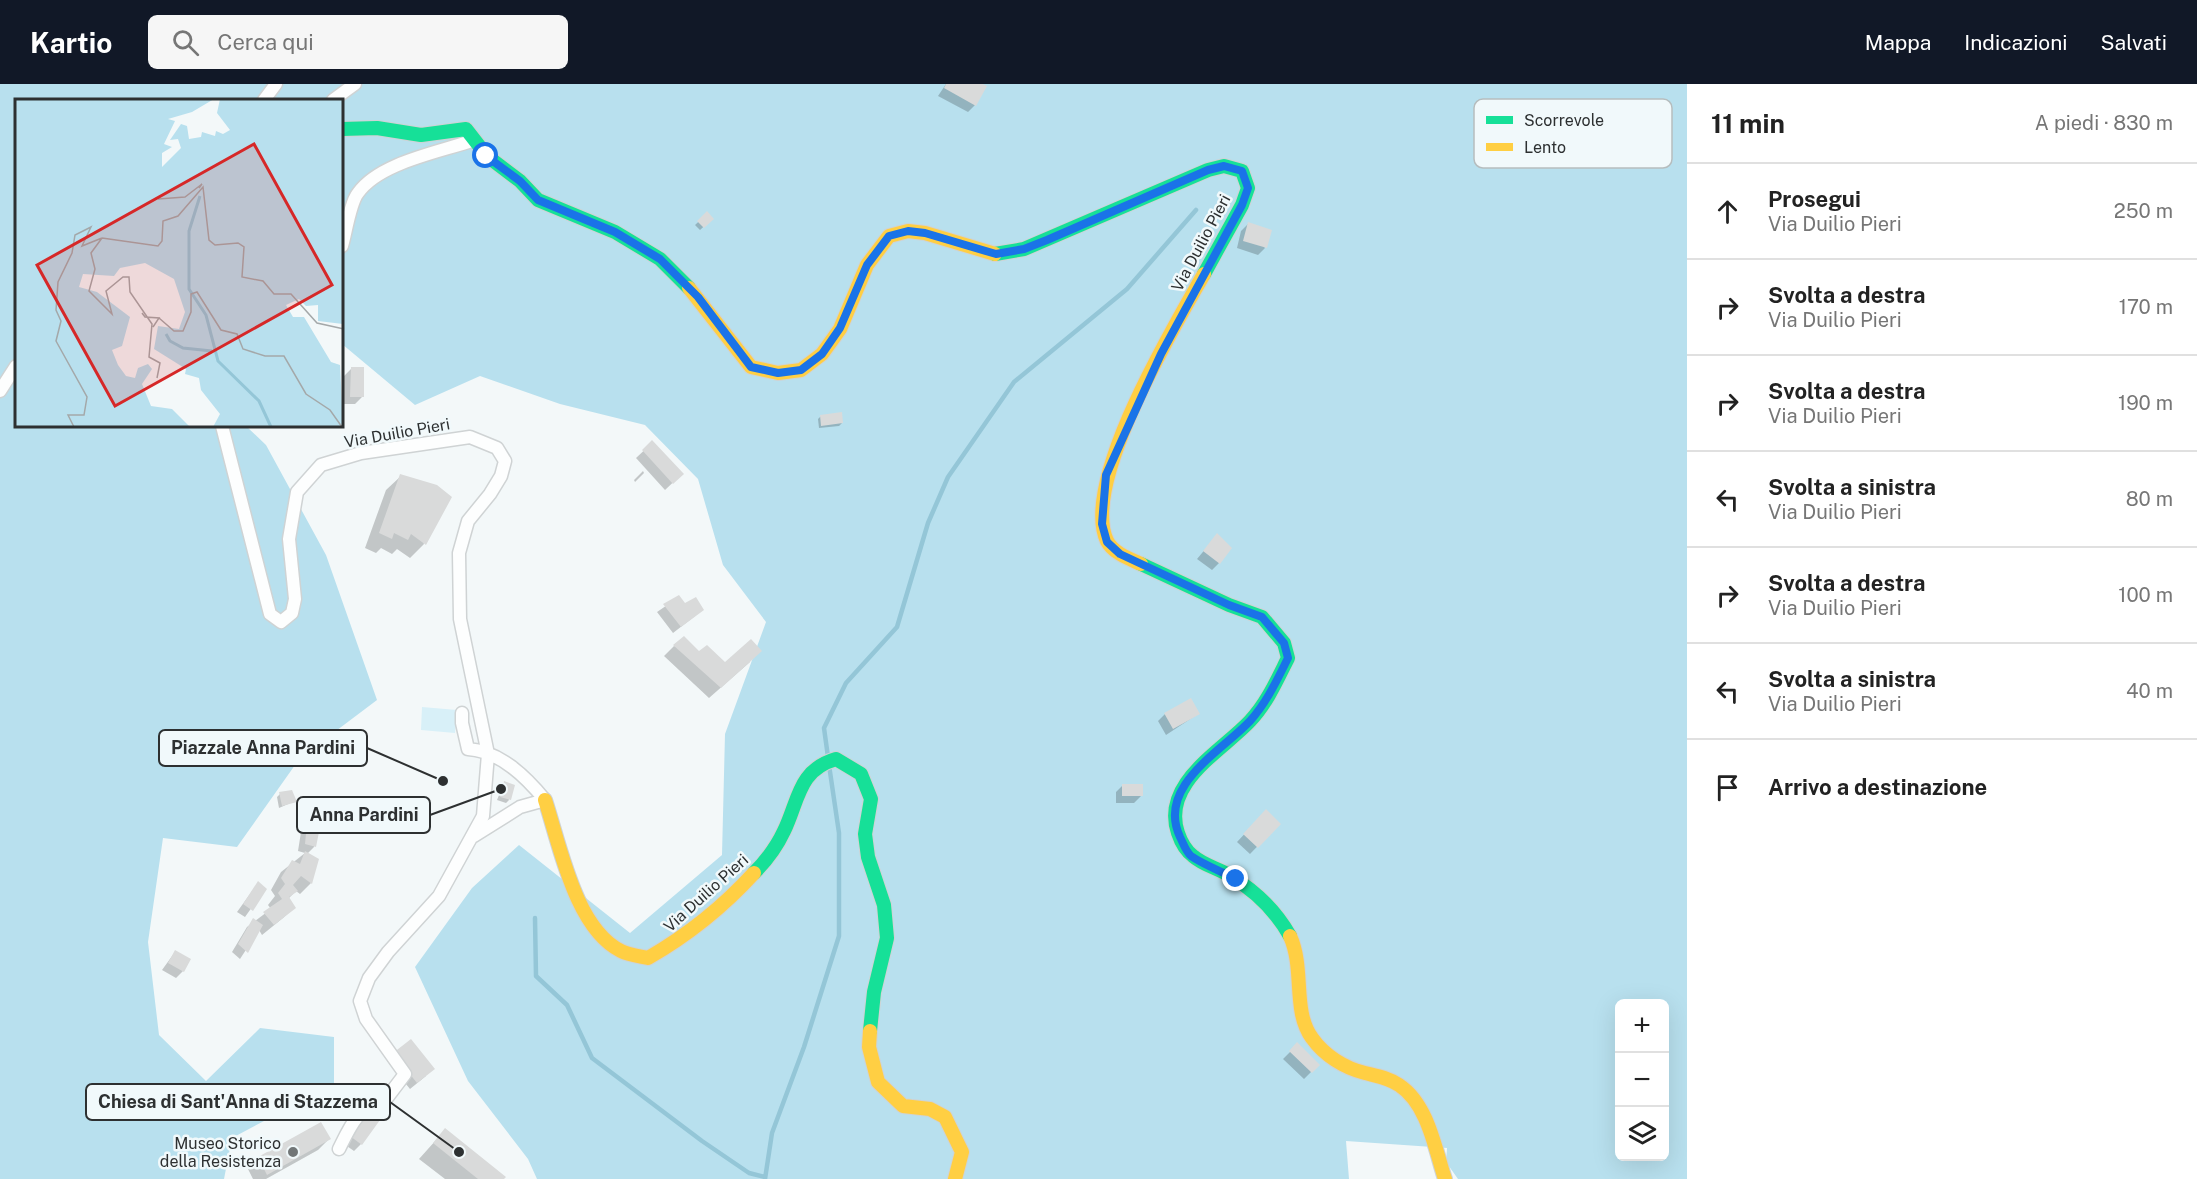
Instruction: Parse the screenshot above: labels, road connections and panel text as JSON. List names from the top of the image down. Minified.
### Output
{"streets":{"street":["Via Duilio Pieri"]},"places":["Piazzale Anna Pardini","Anna Pardini","Museo Storico della Resistenza","Chiesa di Sant'Anna di Stazzema"],"legend":["Scorrevole","Lento"],"page":{"header":"Kartio","search":"Cerca qui","nav":["Mappa","Indicazioni","Salvati"],"heading":["11 min","A piedi · 830 m"],"list":[["Prosegui","Via Duilio Pieri","250 m"],["Svolta a destra","Via Duilio Pieri","170 m"],["Svolta a destra","Via Duilio Pieri","190 m"],["Svolta a sinistra","Via Duilio Pieri","80 m"],["Svolta a destra","Via Duilio Pieri","100 m"],["Svolta a sinistra","Via Duilio Pieri","40 m"],"Arrivo a destinazione"],"map_buttons":["+","−"]}}
